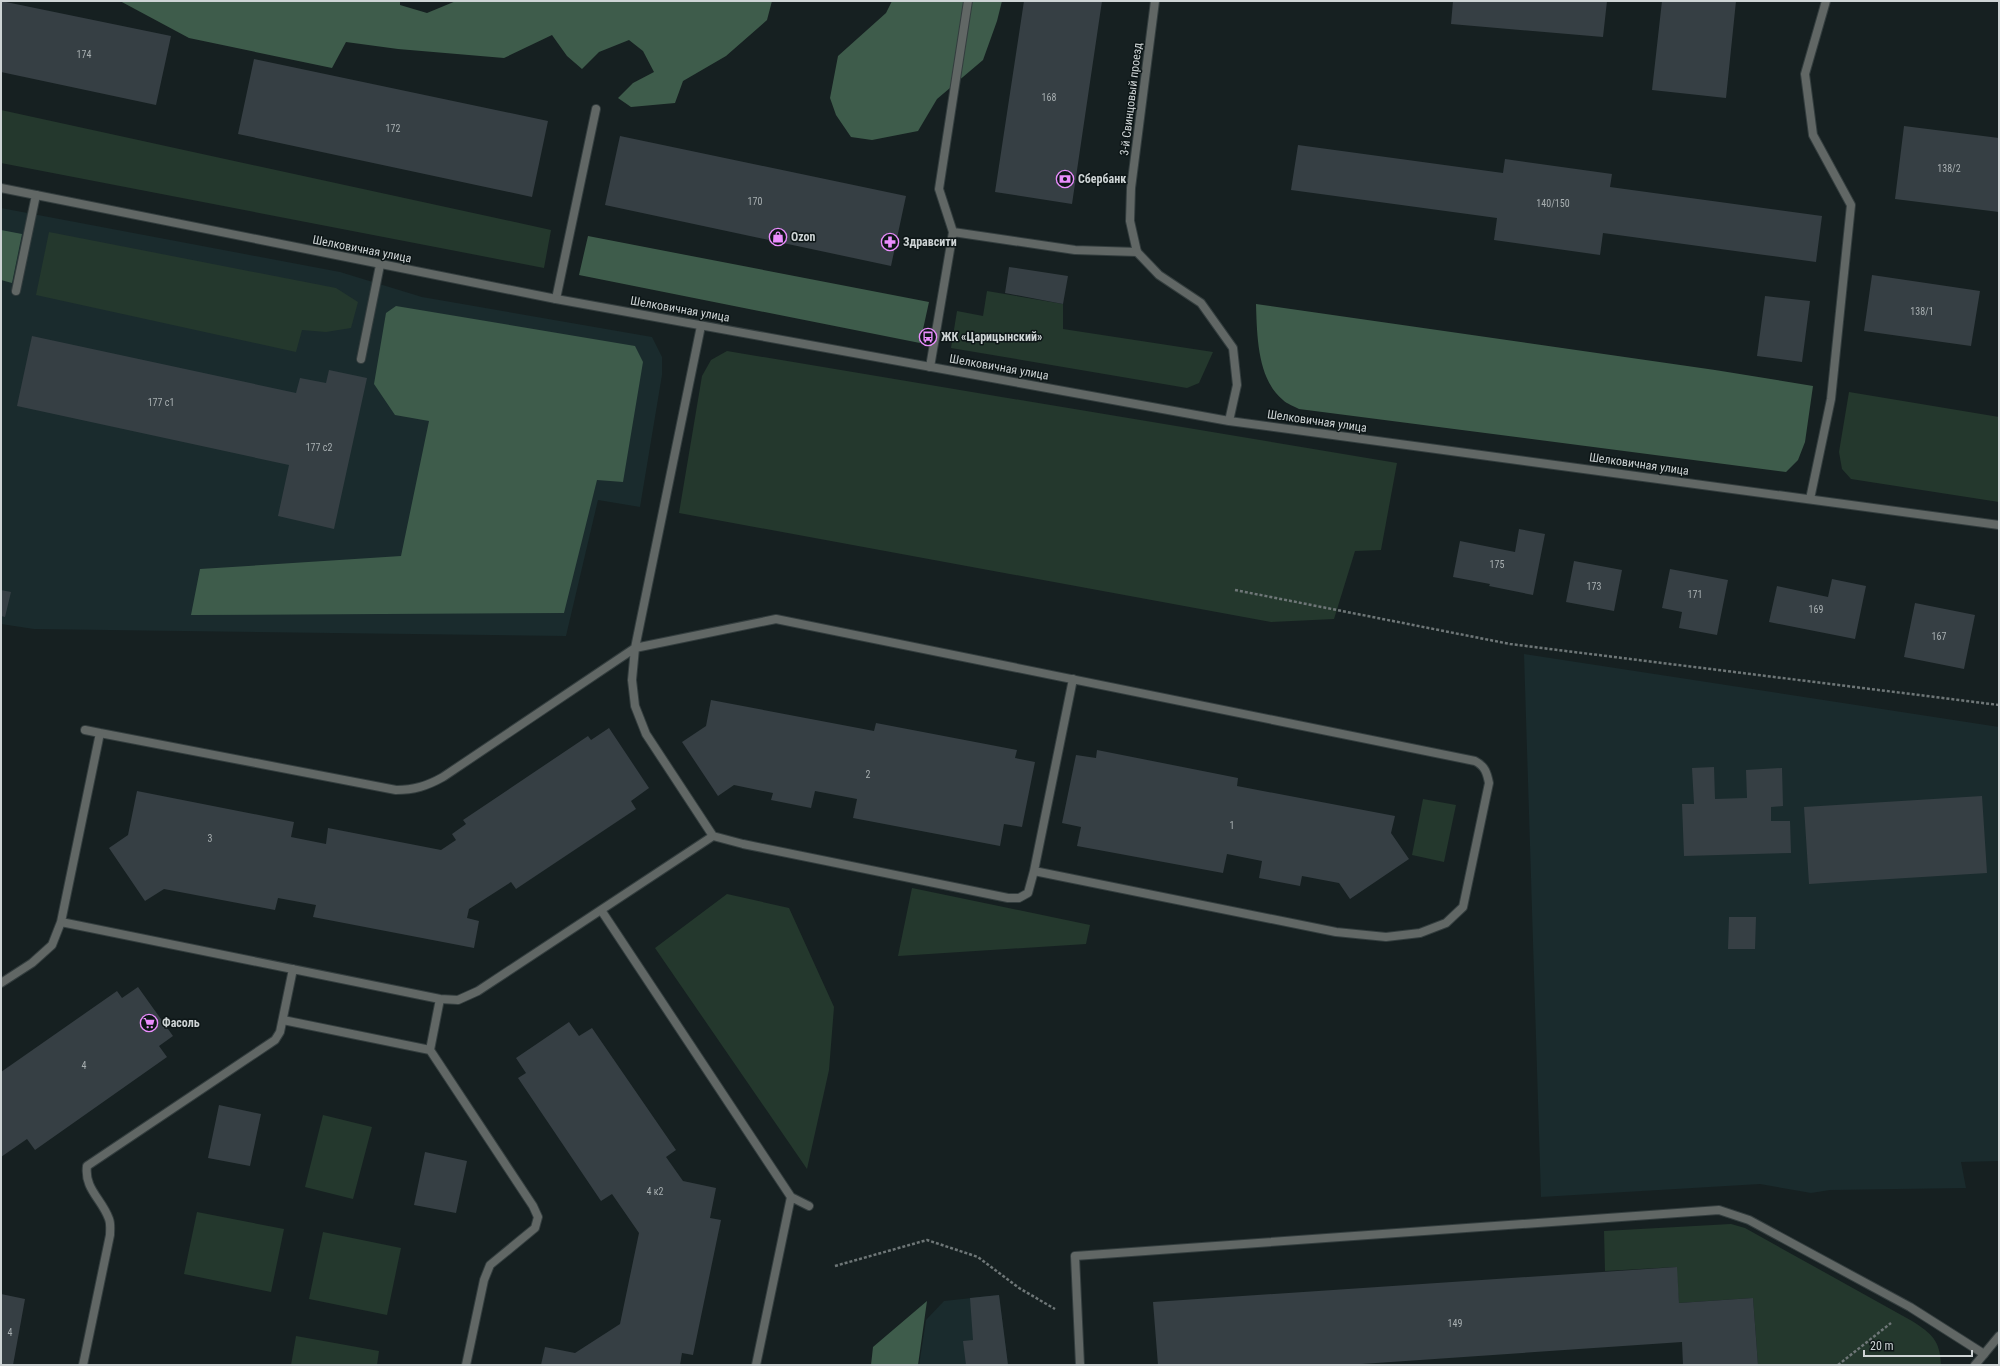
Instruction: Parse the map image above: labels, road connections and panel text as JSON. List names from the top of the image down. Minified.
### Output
{"streets":{"street":["3-й Свинцовый проезд","Шелковичная улица"]},"places":{"bank":["Сбербанк"],"shop":["Ozon"],"pharmacy":["Здравсити"],"bus stop":["ЖК «Царицынский»"],"supermarket":["Фасоль"]},"house_numbers":["174","168","172","138/2","170","140/150","138/1","177 с1","177 с2","175","173","171","169","167","2","1","3","4","4 к2","149","4"],"scale_bar":"20 m"}
